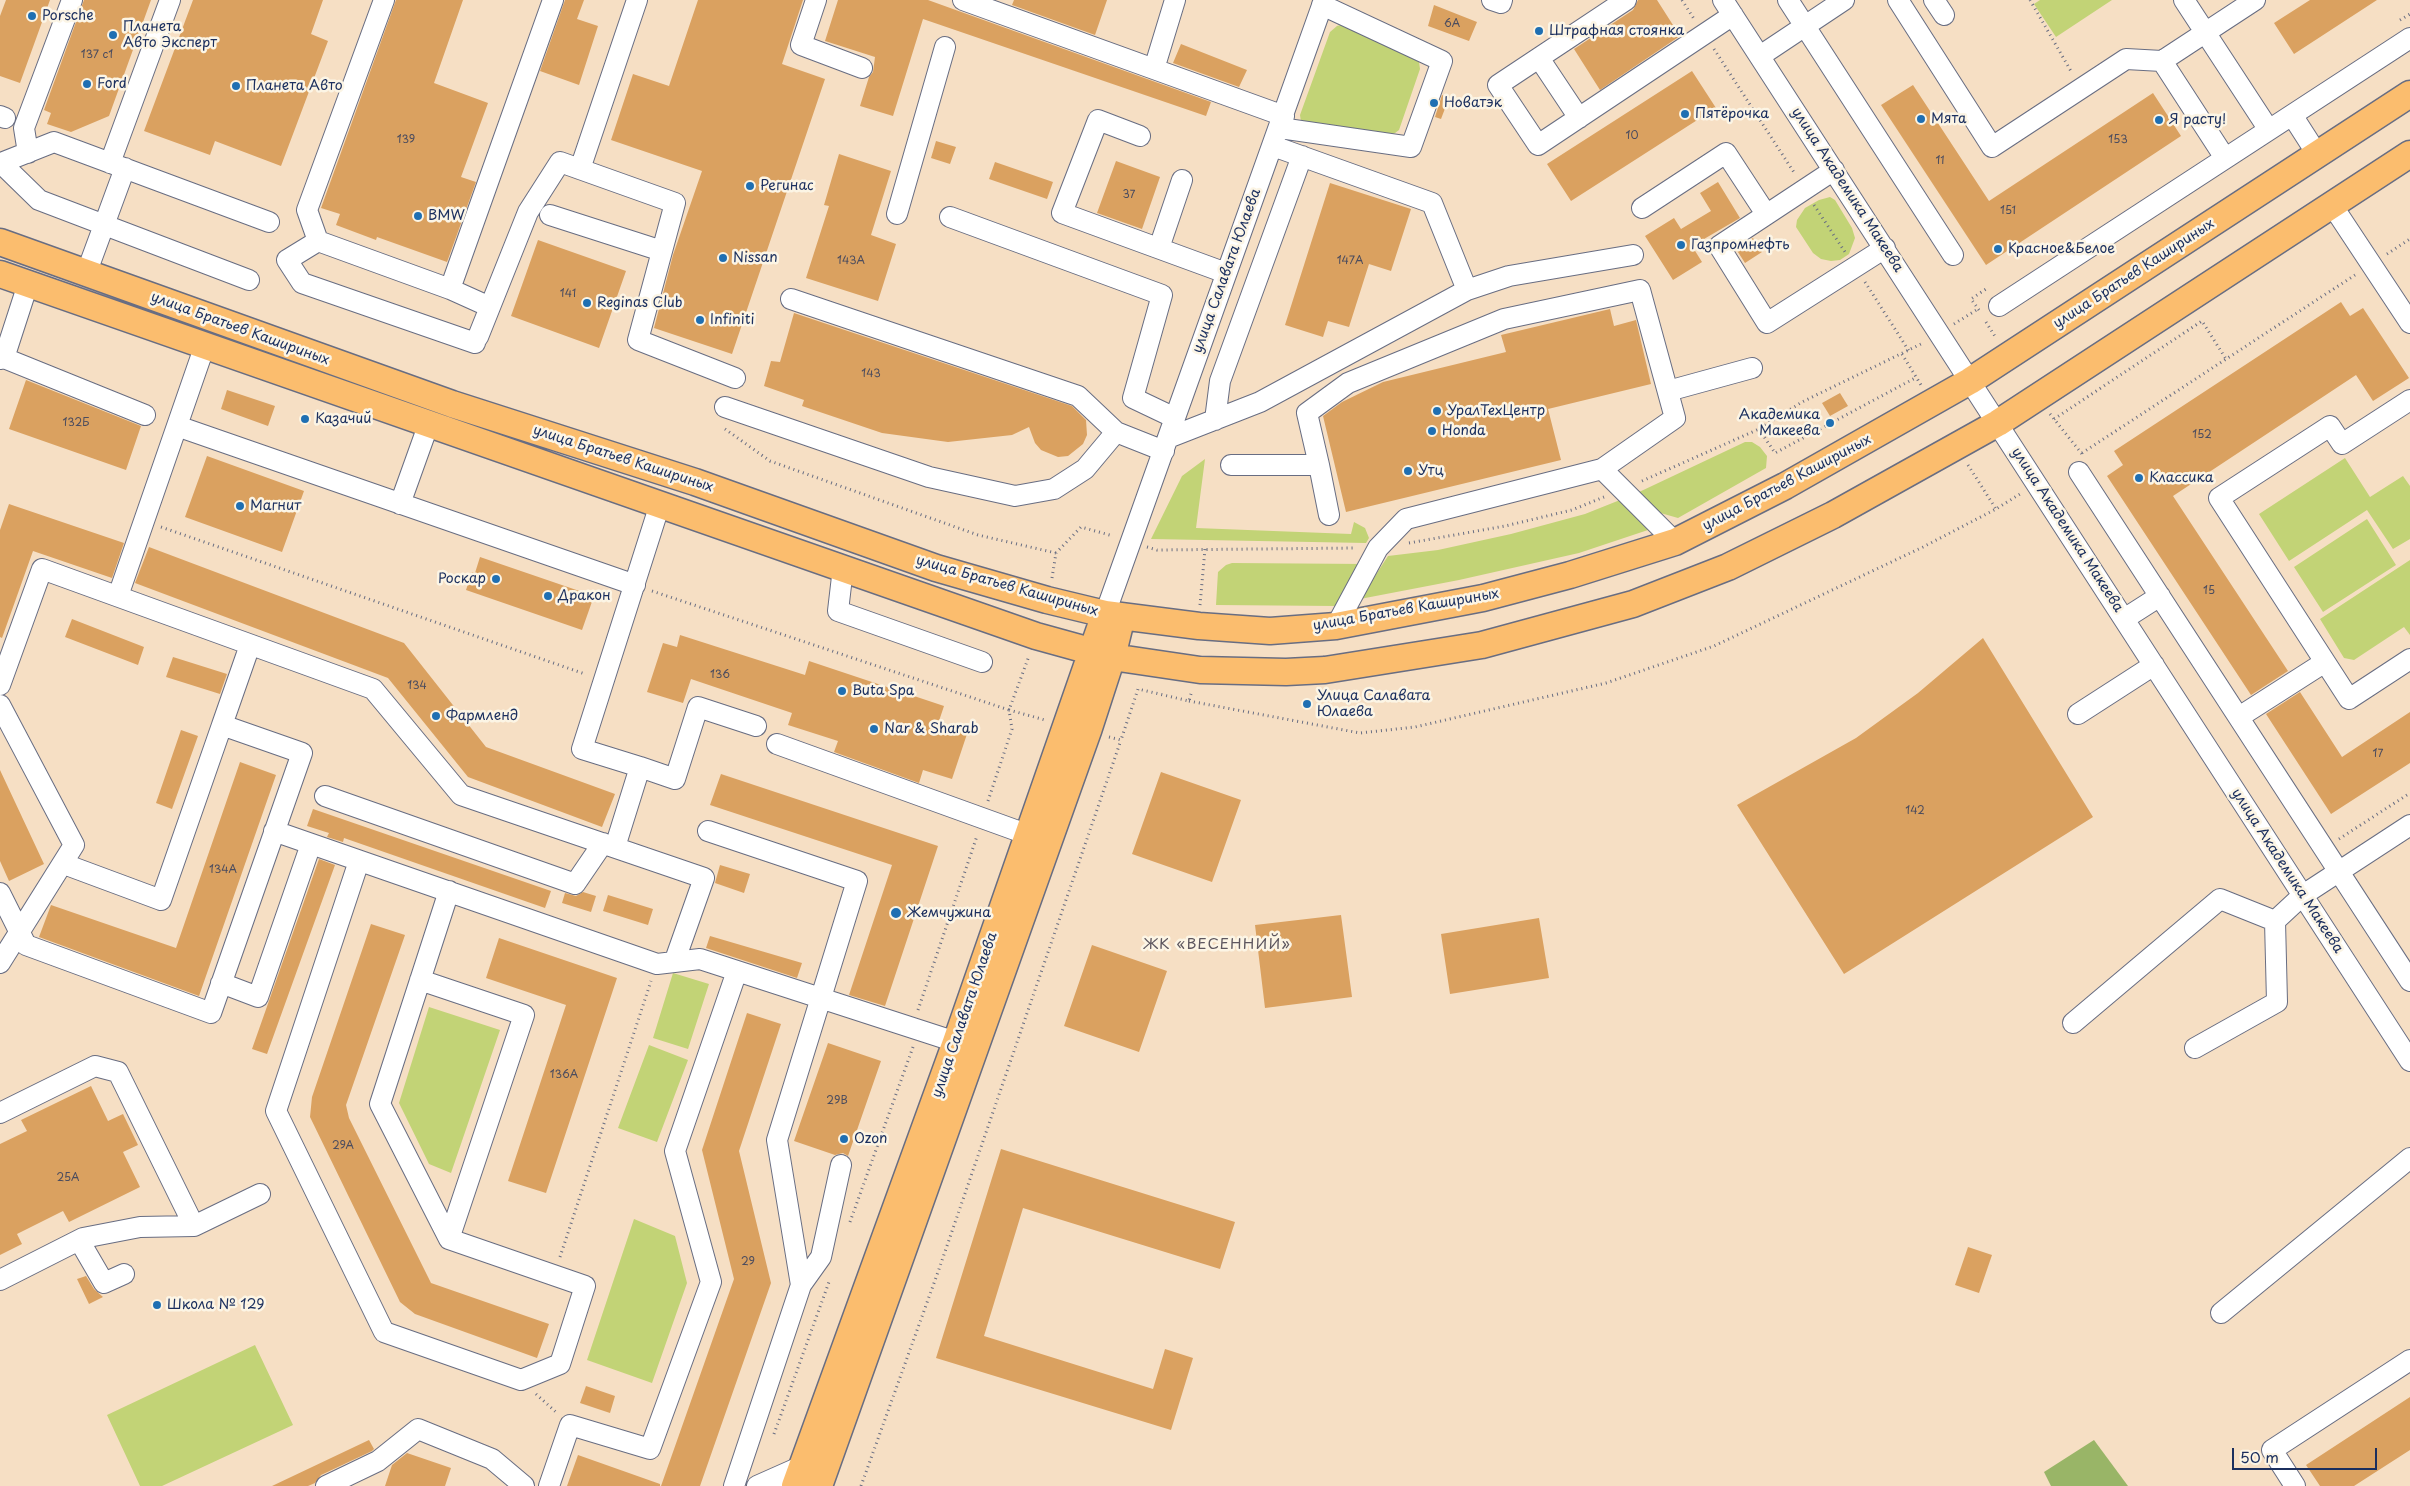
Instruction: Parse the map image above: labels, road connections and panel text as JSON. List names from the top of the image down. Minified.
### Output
{"streets":{"main road":["улица Салавата Юлаева","улица Братьев Кашириных"],"street":["улица Академика Макеева"]},"crossings":[["улица Академика Макеева","улица Братьев Кашириных"],["улица Салавата Юлаева","улица Братьев Кашириных"]],"districts":["ЖК «ВЕСЕННИЙ»"],"places":["Porsche","Штрафная стоянка","Планета Авто Эксперт","Ford","Планета Авто","Новатэк","Пятёрочка","Мята","Я расту!","Регинас","BMW","Газпромнефть","Красное&Белое","Nissan","Reginas Club","Infiniti","УралТехЦентр","Казачий","Академика Макеева","Honda","Утц","Классика","Магнит","Роскар","Дракон","Buta Spa","Улица Салавата Юлаева","Фармленд","Nar & Sharab","Жемчужина","Ozon","Школа № 129"],"house_numbers":["6А","137 с1","10","139","153","11","37","151","143А","147А","141","143","132Б","152","15","136","134","17","142","134А","136А","29В","29А","25А","29"],"scale_bar":"50 m"}
